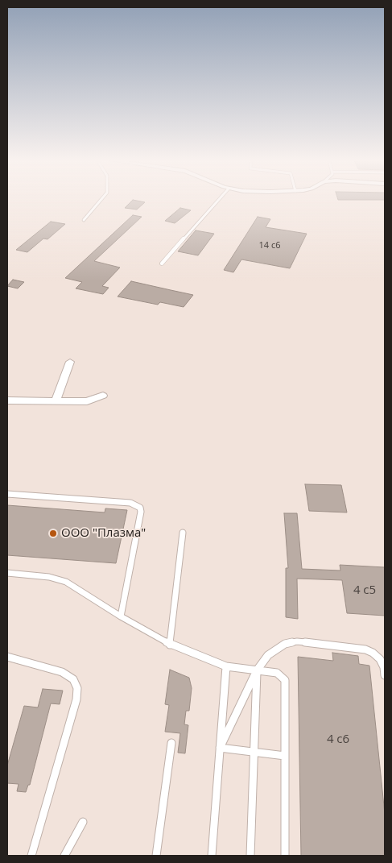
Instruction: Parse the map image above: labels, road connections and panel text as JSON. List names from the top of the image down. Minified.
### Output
{"places":["ООО \"Плазма\""],"house_numbers":["14 с6","4 с5","4 с6"]}
